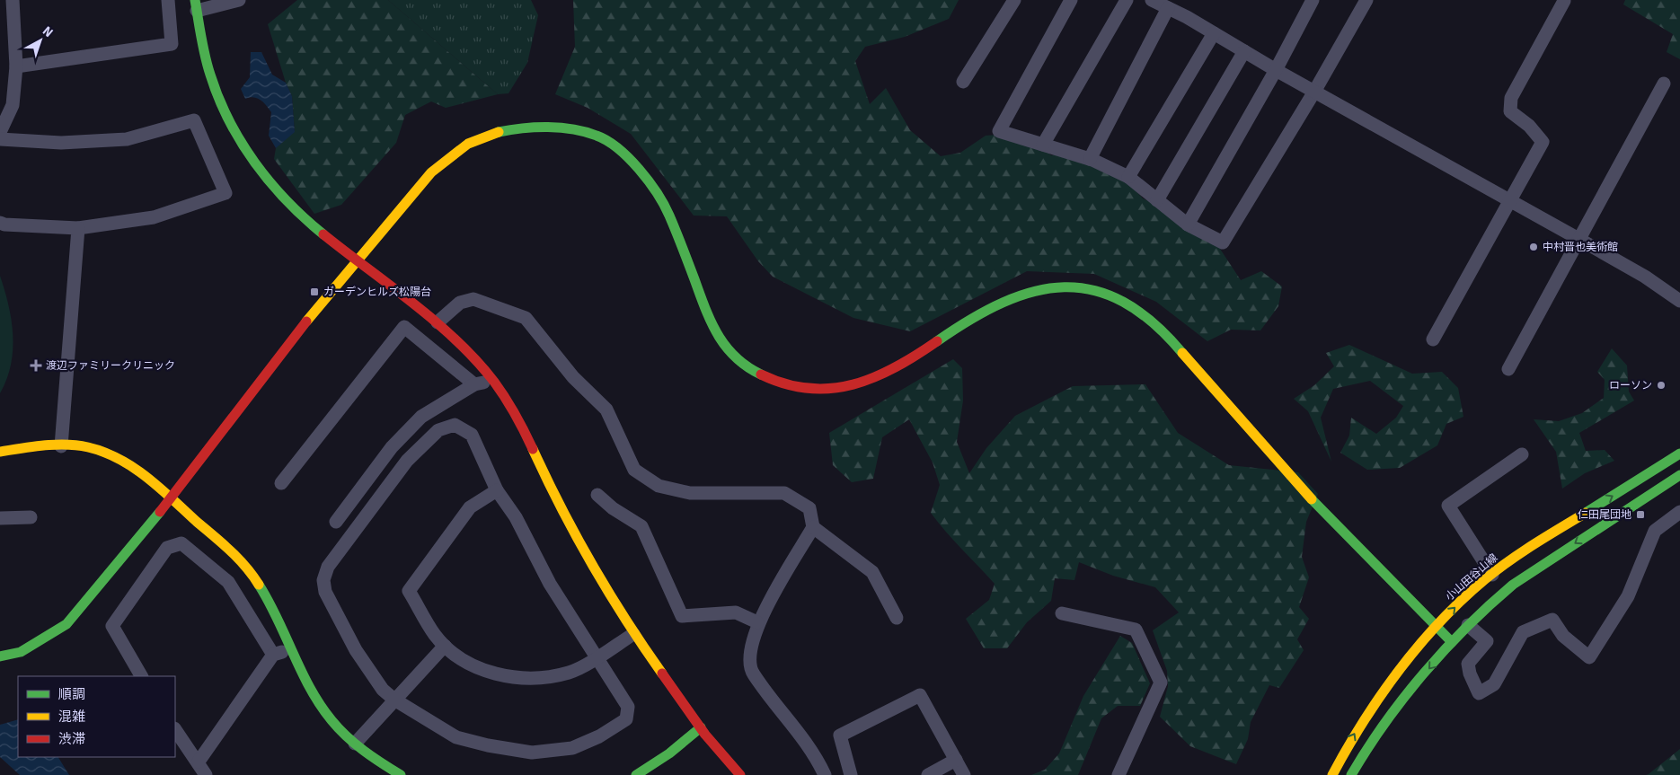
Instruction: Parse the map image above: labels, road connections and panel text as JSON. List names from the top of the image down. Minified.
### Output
{"streets":{"street":["小山田谷山線"]},"places":{"other":["中村晋也美術館","ローソン"],"transit":["ガーデンヒルズ松陽台","仁田尾団地"],"health":["渡辺ファミリークリニック"]},"legend":["順調","混雑","渋滞"],"north":"top right"}
